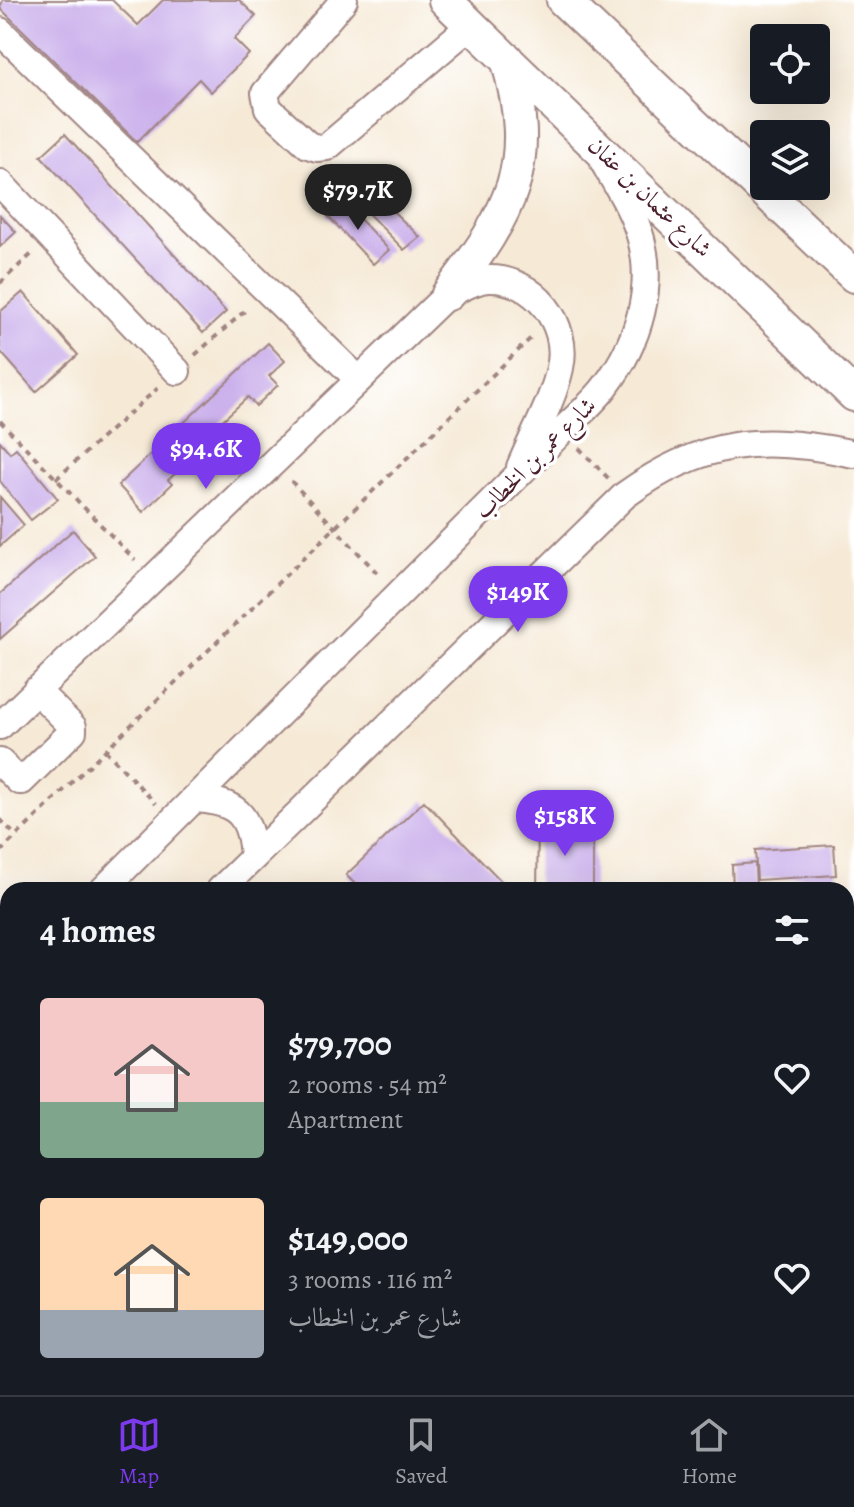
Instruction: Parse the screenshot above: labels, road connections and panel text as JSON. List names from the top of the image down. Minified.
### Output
{"streets":{"main road":["شارع عثمان بن عفان"],"street":["شارع عمر بن الخطاب"]},"crossings":[["شارع عثمان بن عفان","شارع عمر بن الخطاب"]],"page":{"price":["$79.7K","$94.6K","$149K","$158K"],"heading":"4 homes","list":[{"name":"$79,700","note":"2 rooms · 54 m² · Apartment"},{"name":"$149,000","note":"3 rooms · 116 m² · شارع عمر بن الخطاب"}],"tabs":["Map","Saved","Home"]}}
